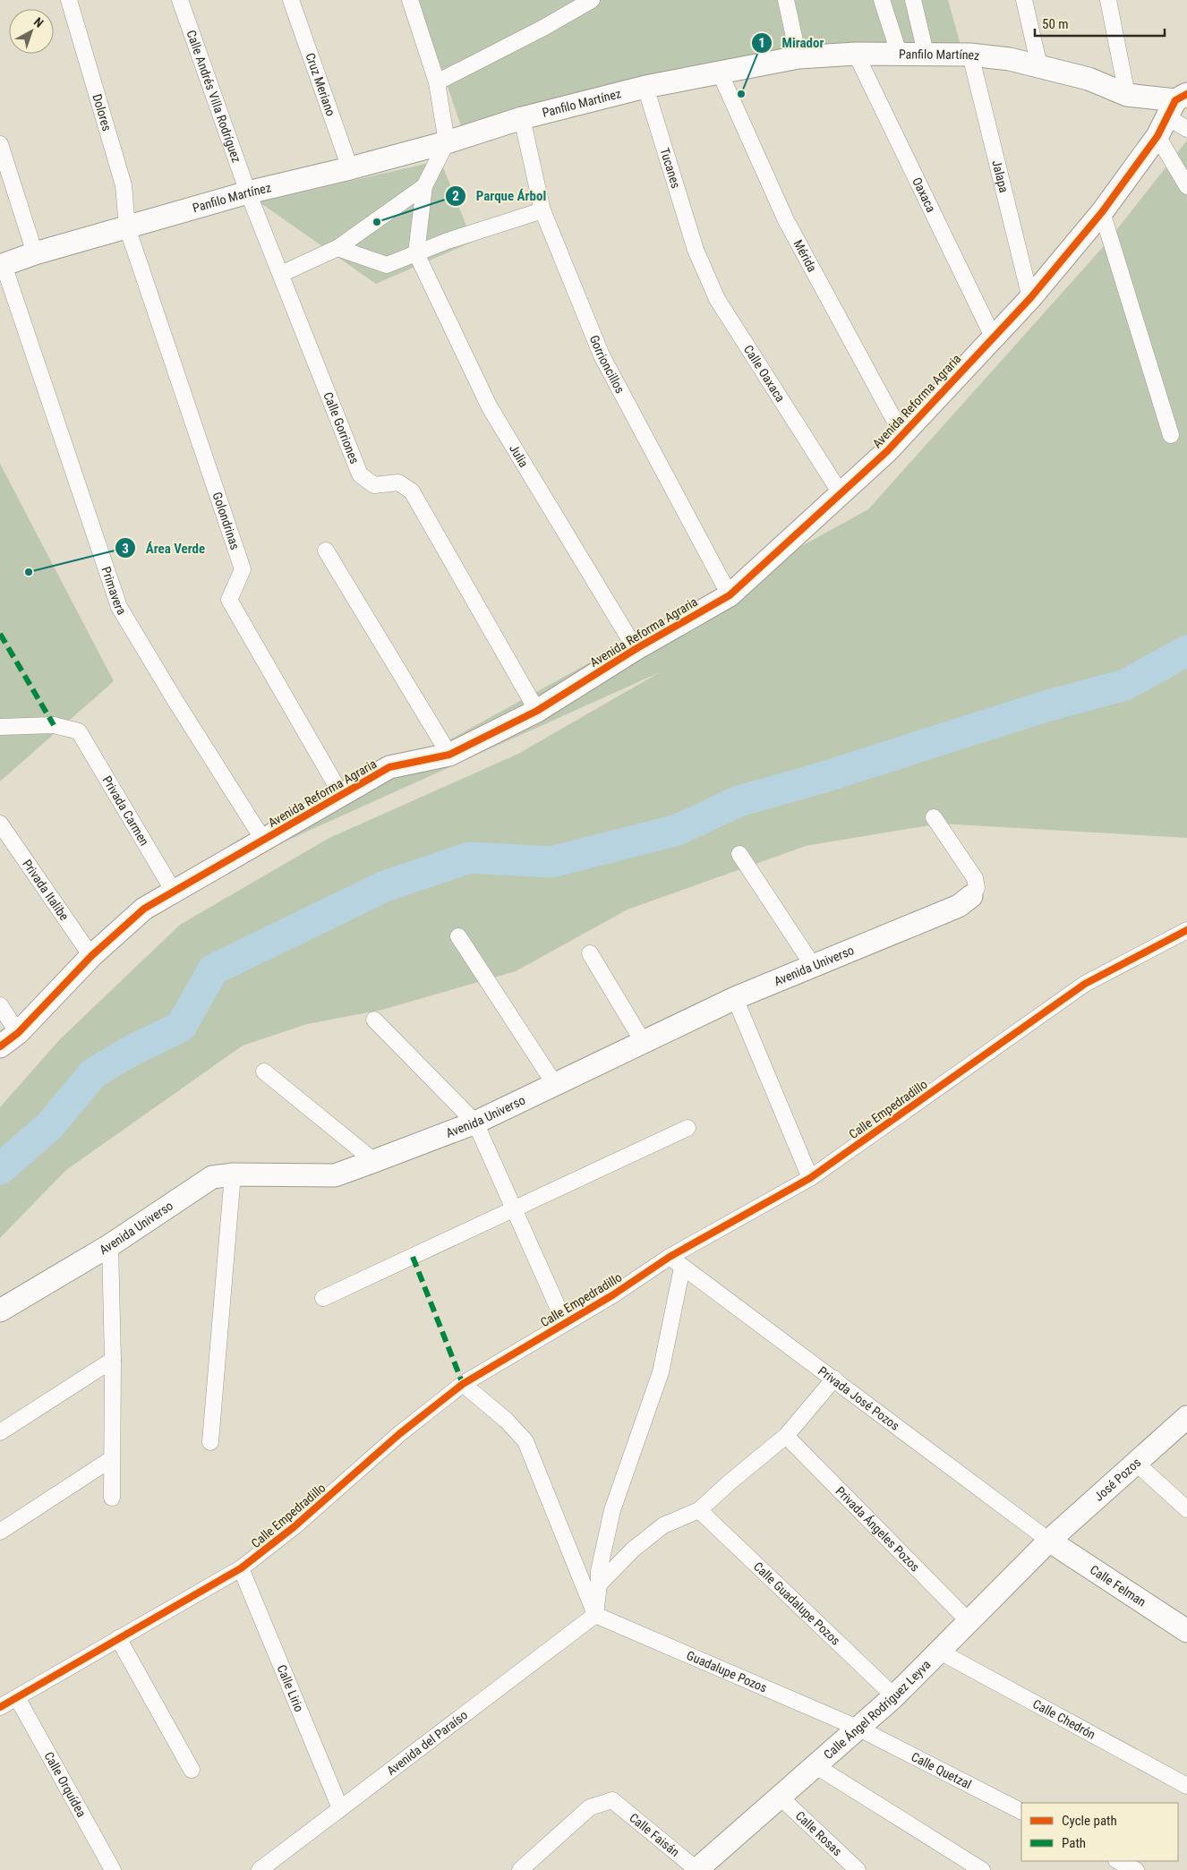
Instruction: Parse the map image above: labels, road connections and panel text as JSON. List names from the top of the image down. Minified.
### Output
{"streets":{"street":["Panfilo Martínez","Cruz Meriano","Calle Andrés Villa Rodríguez","Dolores","Tucanes","Jalapa","Oaxaca","Mérida","Gorrioncillos","Calle Oaxaca","Avenida Reforma Agraria","Calle Gorriones","Julia","Golondrinas","Primavera","Privada Carmen","Privada Italibe","Avenida Universo","Calle Empedradillo","Privada José Pozos","José Pozos","Privada Ángeles Pozos","Calle Felman","Calle Guadalupe Pozos","Guadalupe Pozos","Calle Lirio","Calle Ángel Rodríguez Leyva","Calle Chedrón","Avenida del Paraíso","Calle Quetzal","Calle Orquídea","Calle Rosas","Calle Faisán"]},"crossings":[["Panfilo Martínez","Cruz Meriano"],["Panfilo Martínez","Calle Andrés Villa Rodríguez"],["Panfilo Martínez","Dolores"],["Panfilo Martínez","Tucanes"],["Panfilo Martínez","Jalapa"],["Panfilo Martínez","Oaxaca"],["Panfilo Martínez","Mérida"],["Panfilo Martínez","Gorrioncillos"],["Panfilo Martínez","Avenida Reforma Agraria"],["Panfilo Martínez","Calle Gorriones"],["Panfilo Martínez","Golondrinas"],["Panfilo Martínez","Primavera"],["Calle Andrés Villa Rodríguez","Calle Gorriones"],["Dolores","Golondrinas"],["Tucanes","Calle Oaxaca"],["Jalapa","Avenida Reforma Agraria"],["Oaxaca","Avenida Reforma Agraria"],["Mérida","Avenida Reforma Agraria"],["Gorrioncillos","Avenida Reforma Agraria"],["Calle Oaxaca","Avenida Reforma Agraria"],["Avenida Reforma Agraria","Calle Gorriones"],["Avenida Reforma Agraria","Julia"],["Avenida Reforma Agraria","Golondrinas"],["Avenida Reforma Agraria","Primavera"],["Avenida Reforma Agraria","Privada Carmen"],["Avenida Reforma Agraria","Privada Italibe"],["Calle Empedradillo","Privada José Pozos"],["Calle Empedradillo","Calle Lirio"],["Calle Empedradillo","Calle Orquídea"],["Privada José Pozos","José Pozos"],["Privada José Pozos","Calle Felman"],["Privada José Pozos","Calle Ángel Rodríguez Leyva"],["José Pozos","Calle Felman"],["José Pozos","Calle Ángel Rodríguez Leyva"],["Privada Ángeles Pozos","Calle Ángel Rodríguez Leyva"],["Calle Felman","Calle Ángel Rodríguez Leyva"],["Calle Guadalupe Pozos","Calle Ángel Rodríguez Leyva"],["Guadalupe Pozos","Calle Ángel Rodríguez Leyva"],["Guadalupe Pozos","Avenida del Paraíso"],["Guadalupe Pozos","Calle Quetzal"],["Calle Lirio","Avenida del Paraíso"],["Calle Ángel Rodríguez Leyva","Calle Chedrón"],["Calle Ángel Rodríguez Leyva","Calle Quetzal"],["Calle Ángel Rodríguez Leyva","Calle Rosas"],["Calle Ángel Rodríguez Leyva","Calle Faisán"]],"places":["Mirador","Parque Árbol","Área Verde"],"legend":["Cycle path","Path"],"scale_bar":"50 m","north":"top right"}
